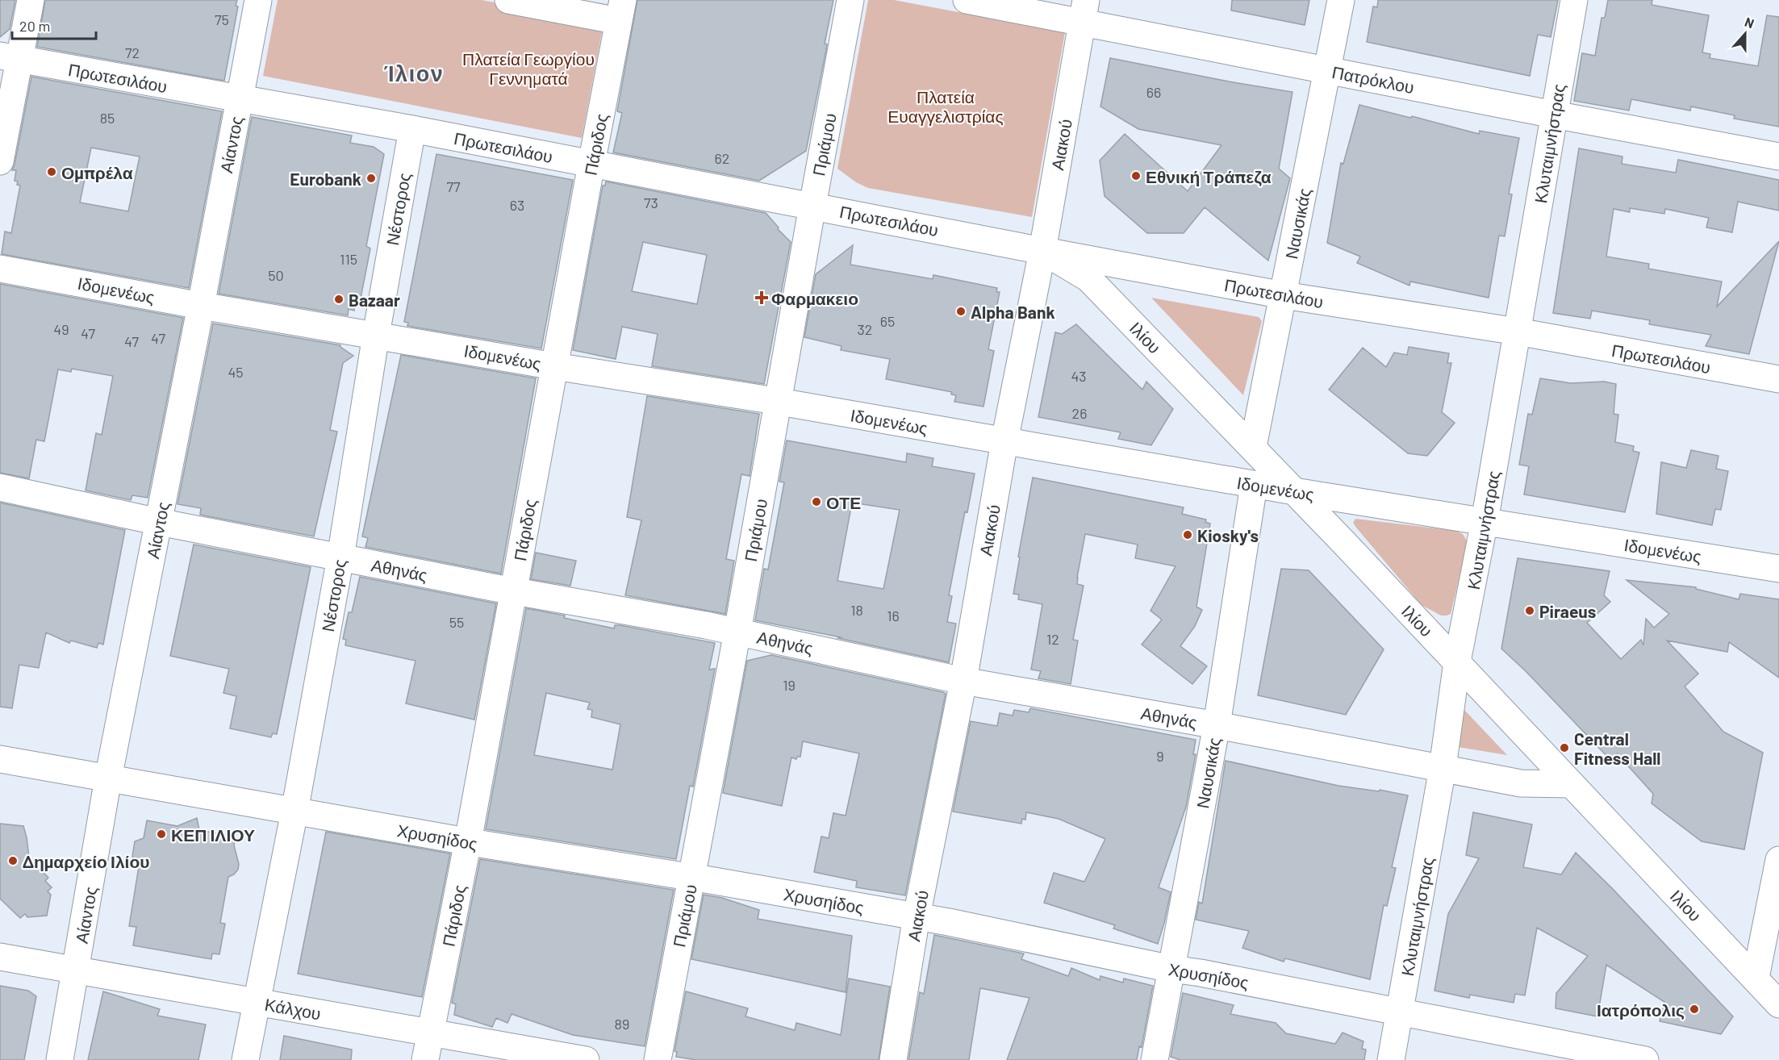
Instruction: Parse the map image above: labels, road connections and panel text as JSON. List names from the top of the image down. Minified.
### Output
{"streets":{"street":["Πρωτεσιλάου","Πατρόκλου","Κλυταιμνήστρας","Αίαντος","Πάριδος","Πριάμου","Αιακού","Νέστορος","Ναυσικάς","Ιδομενέως","Ιλίου","Αθηνάς","Χρυσηίδος","Κάλχου"]},"crossings":[["Πρωτεσιλάου","Κλυταιμνήστρας"],["Πρωτεσιλάου","Αίαντος"],["Πρωτεσιλάου","Πάριδος"],["Πρωτεσιλάου","Πριάμου"],["Πρωτεσιλάου","Αιακού"],["Πρωτεσιλάου","Νέστορος"],["Πρωτεσιλάου","Ναυσικάς"],["Πρωτεσιλάου","Ιλίου"],["Πατρόκλου","Κλυταιμνήστρας"],["Πατρόκλου","Αιακού"],["Πατρόκλου","Ναυσικάς"],["Κλυταιμνήστρας","Ιδομενέως"],["Κλυταιμνήστρας","Ιλίου"],["Κλυταιμνήστρας","Αθηνάς"],["Κλυταιμνήστρας","Χρυσηίδος"],["Αίαντος","Ιδομενέως"],["Αίαντος","Αθηνάς"],["Αίαντος","Χρυσηίδος"],["Αίαντος","Κάλχου"],["Πάριδος","Ιδομενέως"],["Πάριδος","Αθηνάς"],["Πάριδος","Χρυσηίδος"],["Πάριδος","Κάλχου"],["Πριάμου","Ιδομενέως"],["Πριάμου","Αθηνάς"],["Πριάμου","Χρυσηίδος"],["Αιακού","Ιδομενέως"],["Αιακού","Ιλίου"],["Αιακού","Αθηνάς"],["Αιακού","Χρυσηίδος"],["Νέστορος","Ιδομενέως"],["Νέστορος","Αθηνάς"],["Νέστορος","Χρυσηίδος"],["Νέστορος","Κάλχου"],["Ναυσικάς","Ιδομενέως"],["Ναυσικάς","Ιλίου"],["Ναυσικάς","Αθηνάς"],["Ναυσικάς","Χρυσηίδος"],["Ιδομενέως","Ιλίου"],["Ιλίου","Αθηνάς"]],"districts":["Ίλιον"],"parks":["Πλατεία Γεωργίου Γεννηματά","Πλατεία Ευαγγελιστρίας"],"places":{"other":["Ομπρέλα","Εθνική Τράπεζα","Eurobank","Bazaar","Alpha Bank","ΟΤΕ","Kiosky's","Piraeus","Central Fitness Hall","ΚΕΠ ΙΛΙΟΥ","Δημαρχείο Ιλίου","Ιατρόπολις"],"health":["Φαρμακειο"]},"house_numbers":["75","72","66","85","62","77","73","63","115","50","65","49","32","47","47","47","45","43","26","18","16","55","12","19","9","89"],"scale_bar":"20 m","north":"top"}
